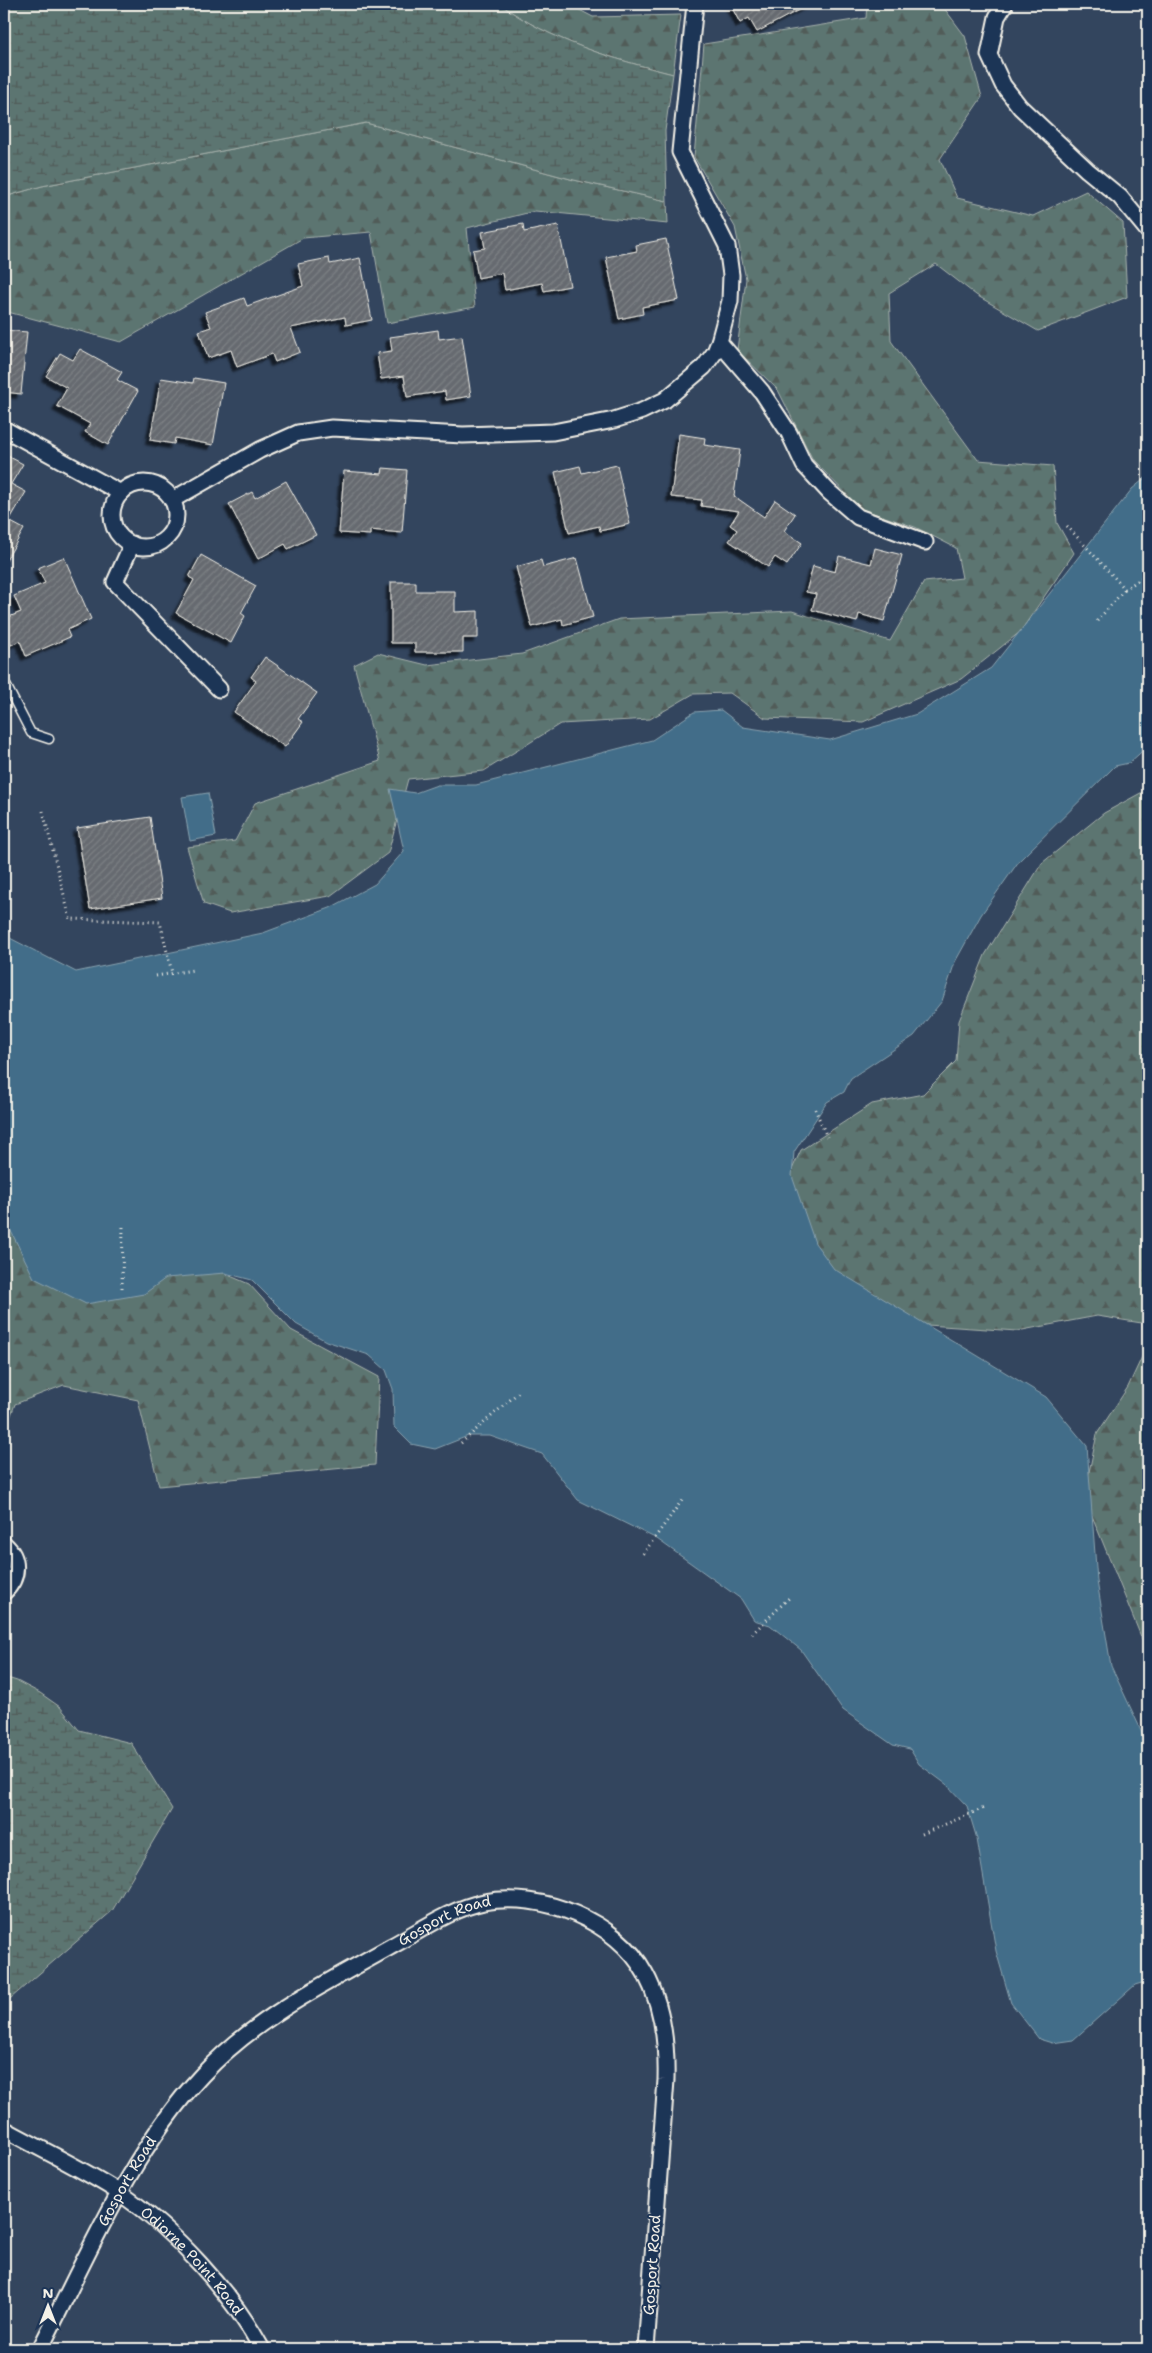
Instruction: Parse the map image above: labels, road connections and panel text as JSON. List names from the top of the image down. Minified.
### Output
{"streets":{"street":["Gosport Road","Odiorne Point Road"]},"crossings":[["Gosport Road","Odiorne Point Road"]],"north":"top"}
